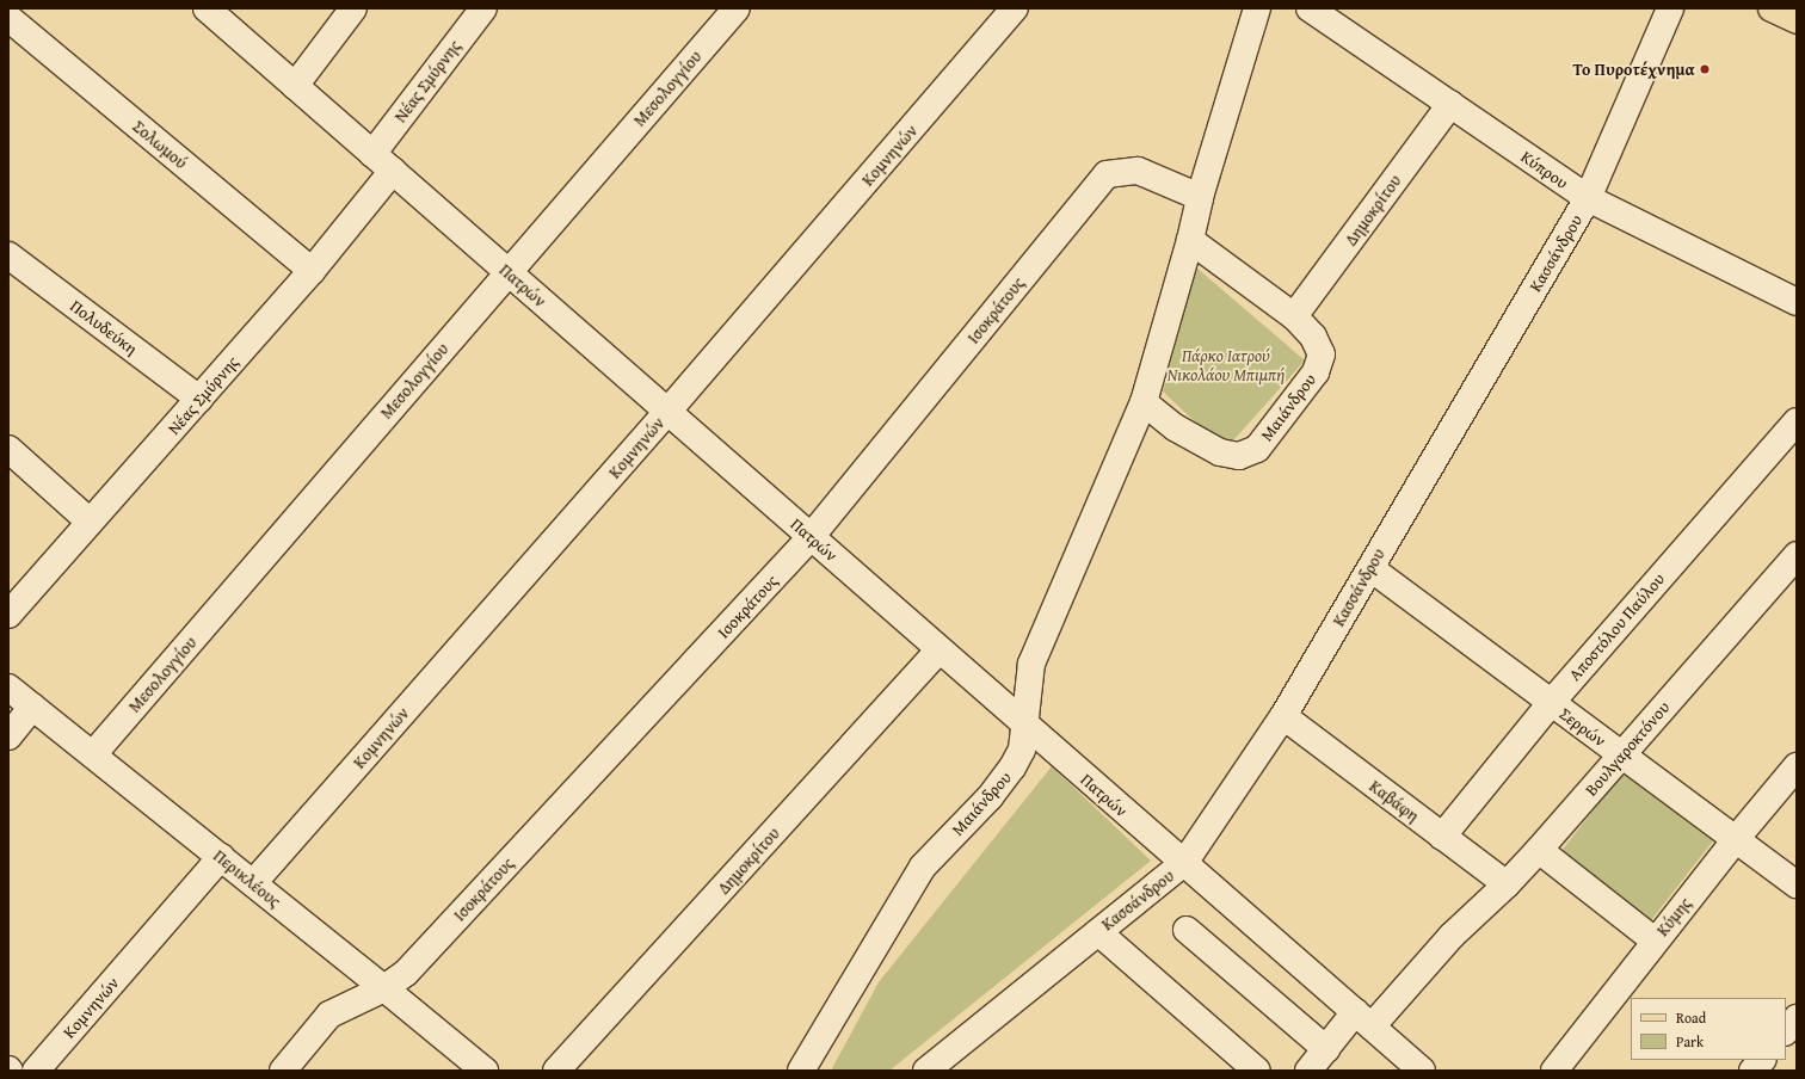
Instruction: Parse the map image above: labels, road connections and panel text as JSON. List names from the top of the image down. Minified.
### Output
{"streets":{"street":["Νέας Σμύρνης","Μεσολογγίου","Σολωμού","Κομνηνών","Κύπρου","Δημοκρίτου","Κασσάνδρου","Πατρών","Ισοκράτους","Πολυδεύκη","Μαιάνδρου","Αποστόλου Παύλου","Σερρών","Βουλγαροκτόνου","Καβάφη","Περικλέους","Κύμης"]},"crossings":[["Νέας Σμύρνης","Σολωμού"],["Νέας Σμύρνης","Πατρών"],["Νέας Σμύρνης","Πολυδεύκη"],["Μεσολογγίου","Πατρών"],["Μεσολογγίου","Περικλέους"],["Κομνηνών","Πατρών"],["Κομνηνών","Περικλέους"],["Κύπρου","Δημοκρίτου"],["Κύπρου","Κασσάνδρου"],["Δημοκρίτου","Πατρών"],["Δημοκρίτου","Μαιάνδρου"],["Κασσάνδρου","Πατρών"],["Κασσάνδρου","Σερρών"],["Κασσάνδρου","Καβάφη"],["Πατρών","Ισοκράτους"],["Πατρών","Μαιάνδρου"],["Πατρών","Βουλγαροκτόνου"],["Ισοκράτους","Μαιάνδρου"],["Ισοκράτους","Περικλέους"],["Αποστόλου Παύλου","Σερρών"],["Αποστόλου Παύλου","Καβάφη"],["Σερρών","Βουλγαροκτόνου"],["Σερρών","Κύμης"],["Βουλγαροκτόνου","Καβάφη"]],"parks":["Πάρκο Ιατρού Νικολάου Μπιμπή"],"places":["Το Πυροτέχνημα"],"legend":["Road","Park"]}
